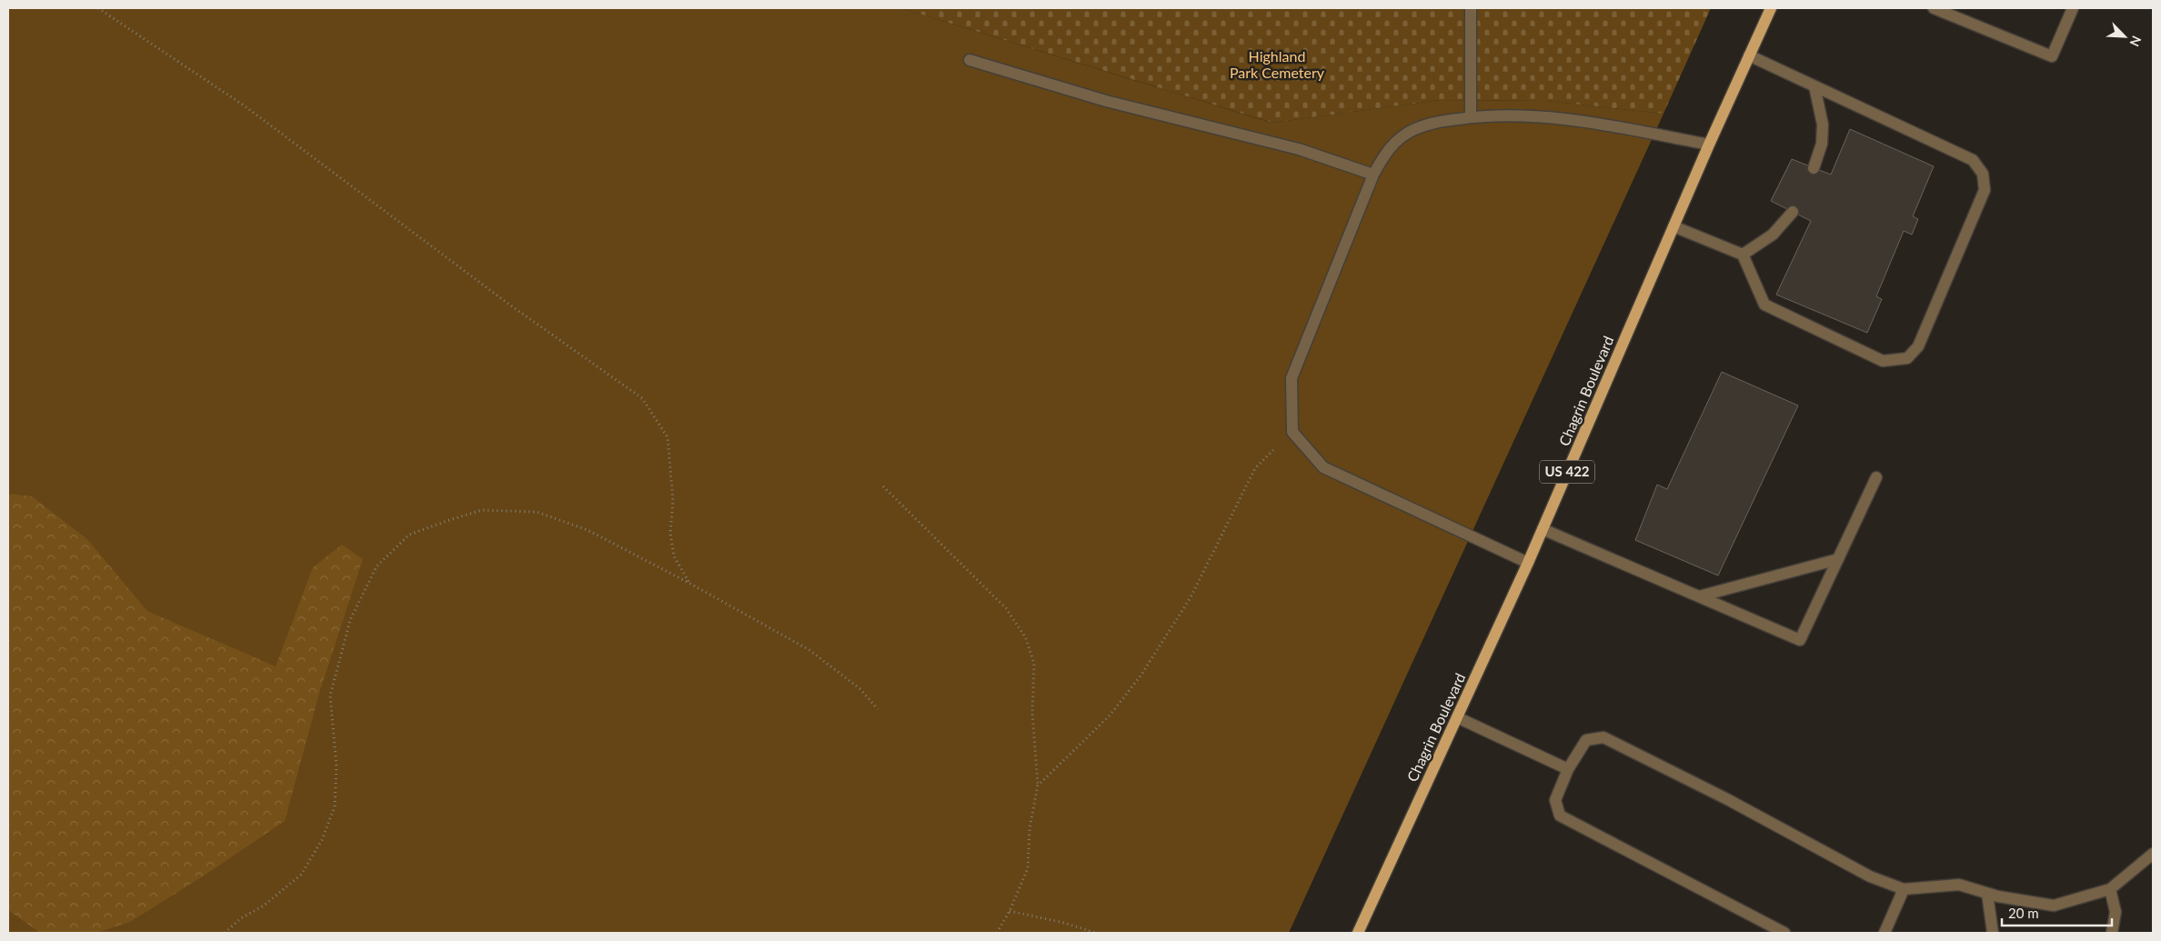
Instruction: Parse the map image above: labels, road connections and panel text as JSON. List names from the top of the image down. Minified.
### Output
{"streets":{"main road":["Chagrin Boulevard","US 422"]},"parks":["Highland Park Cemetery"],"scale_bar":"20 m","north":"bottom right"}
